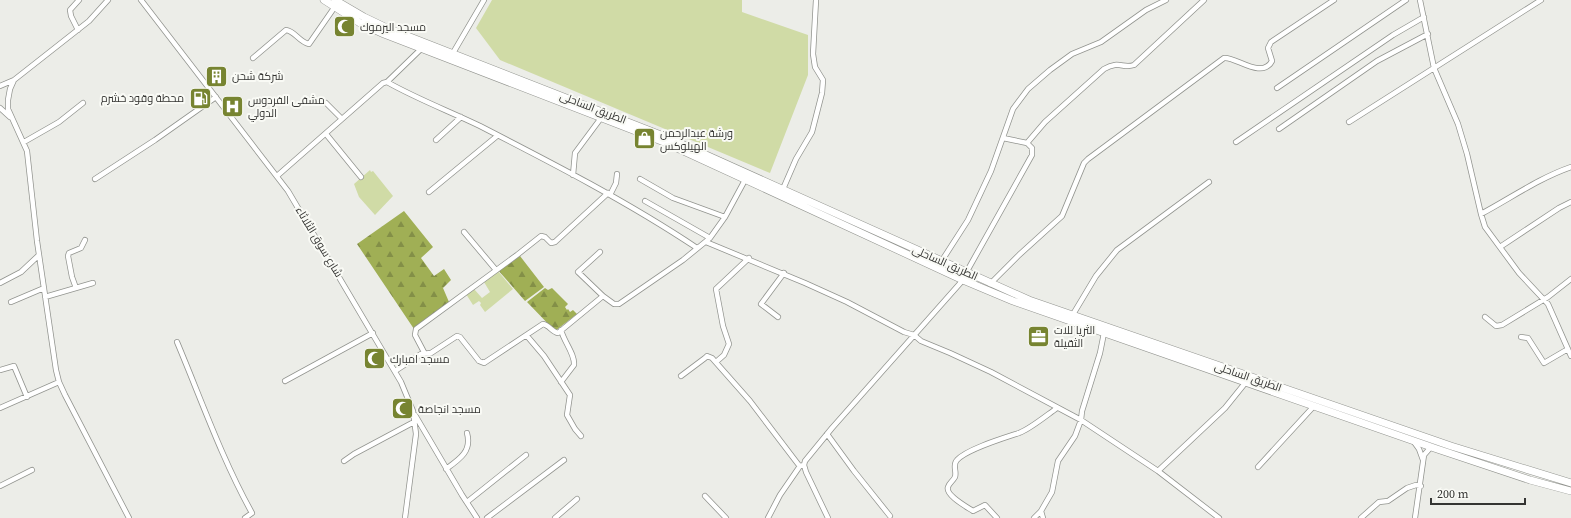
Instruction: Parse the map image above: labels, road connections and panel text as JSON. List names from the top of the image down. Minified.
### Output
{"streets":{"highway":["الطريق الساحلى"],"street":["شارع سوق الثلاثاء"]},"places":{"mosque":["مسجد اليرموك","مسجد امبارك","مسجد انجاصة"],"building":["شركة شحن"],"fuel station":["محطة وقود خشرم"],"hospital":["مشفى الفردوس الدولي"],"shop":["ورشة عبدالرحمن الهيلوكس"],"office":["الثريا للات الثقيلة"]},"scale_bar":"200 m"}
